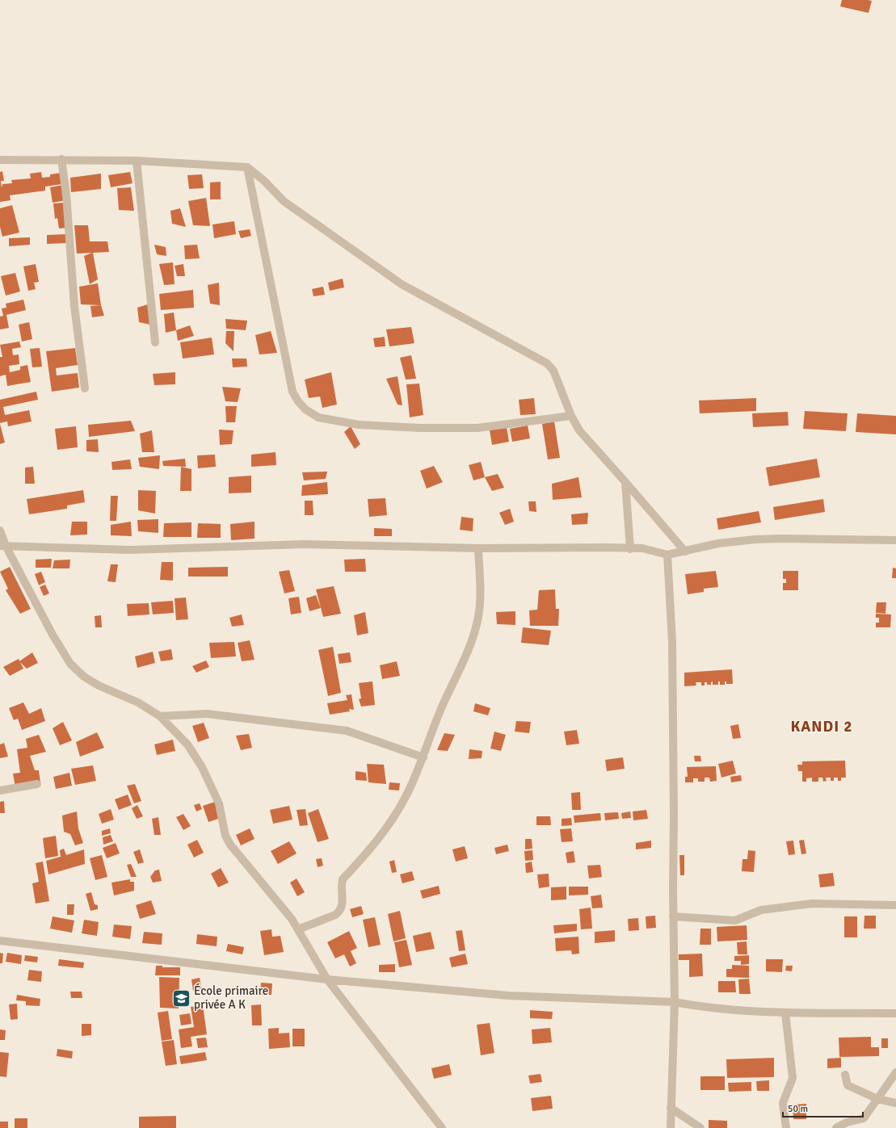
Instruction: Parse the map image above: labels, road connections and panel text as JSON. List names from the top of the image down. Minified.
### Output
{"districts":["KANDI 2"],"places":{"school or university":["École primaire privée A K"]},"scale_bar":"50 m"}
